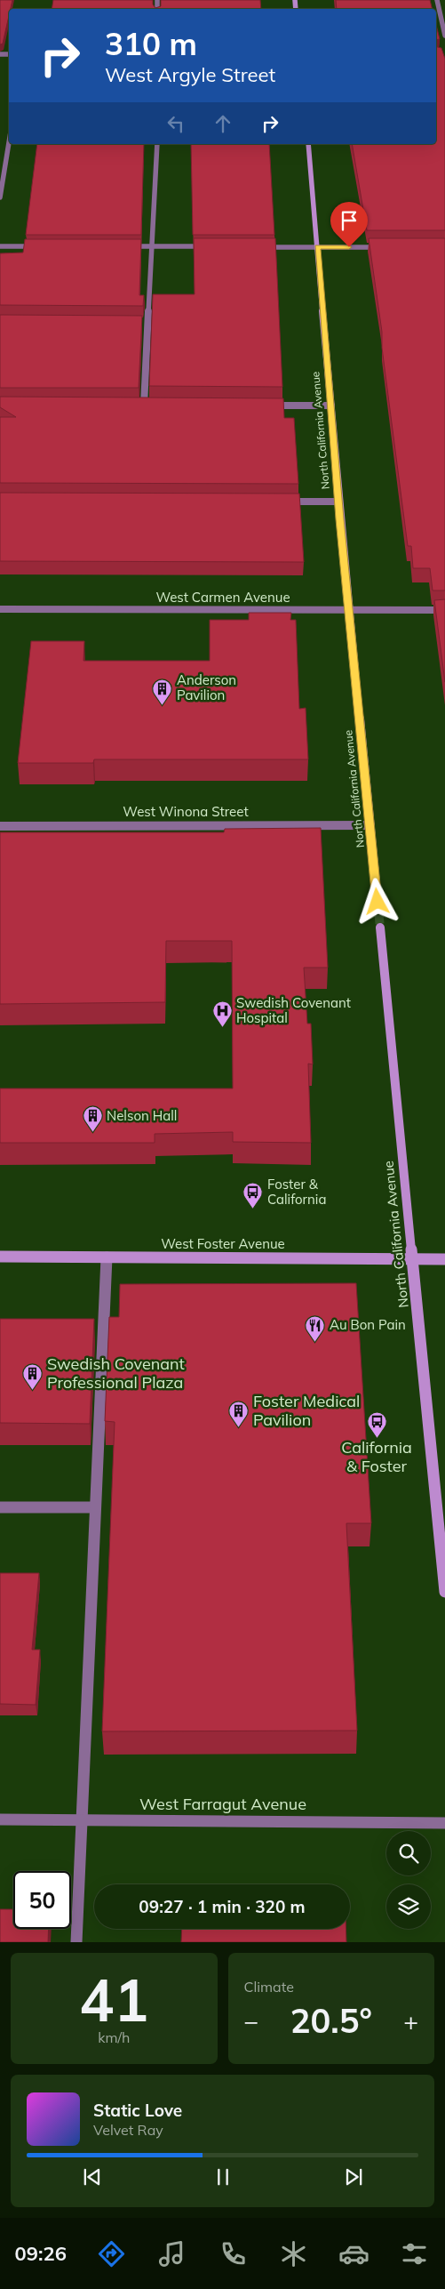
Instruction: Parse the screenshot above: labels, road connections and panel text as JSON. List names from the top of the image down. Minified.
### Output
{"streets":{"main road":["North California Avenue","West Foster Avenue"],"street":["West Carmen Avenue","West Winona Street","West Farragut Avenue"]},"crossings":[["North California Avenue","West Carmen Avenue"],["North California Avenue","West Winona Street"],["North California Avenue","West Foster Avenue"]],"places":{"building":["Anderson Pavilion","Nelson Hall","Swedish Covenant Professional Plaza","Foster Medical Pavilion"],"hospital":["Swedish Covenant Hospital"],"bus stop":["Foster & California","California & Foster"],"restaurant":["Au Bon Pain"]},"page":{"turn":["310 m","West Argyle Street"],"limit":"50","trip":"09:27 · 1 min · 320 m","tile":[["41","km/h"],"Climate"],"heat":["−","20.5°","+"],"song":["Static Love","Velvet Ray"],"tabs":"09:26"}}
